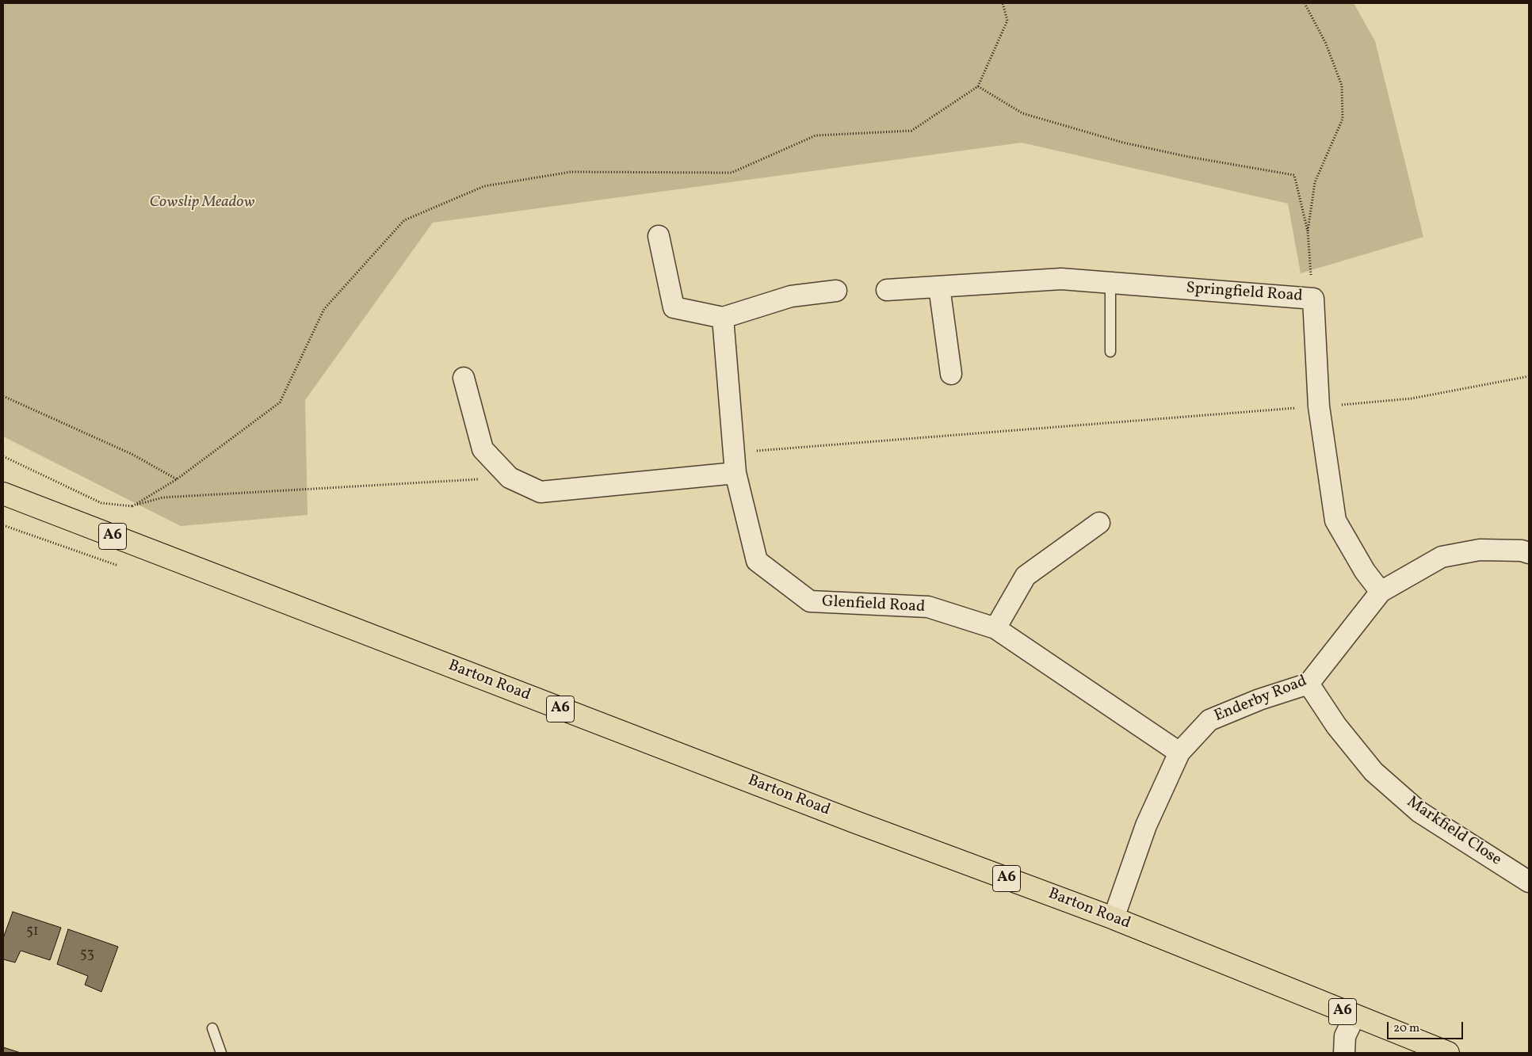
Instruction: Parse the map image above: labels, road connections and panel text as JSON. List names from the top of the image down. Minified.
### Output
{"streets":{"highway":["A6","Barton Road"],"street":["Springfield Road","Glenfield Road","Enderby Road","Markfield Close"]},"crossings":[["Springfield Road","Enderby Road"],["Glenfield Road","Enderby Road"],["Barton Road","Enderby Road"],["Enderby Road","Markfield Close"]],"parks":["Cowslip Meadow"],"house_numbers":["51","53"],"scale_bar":"20 m"}
